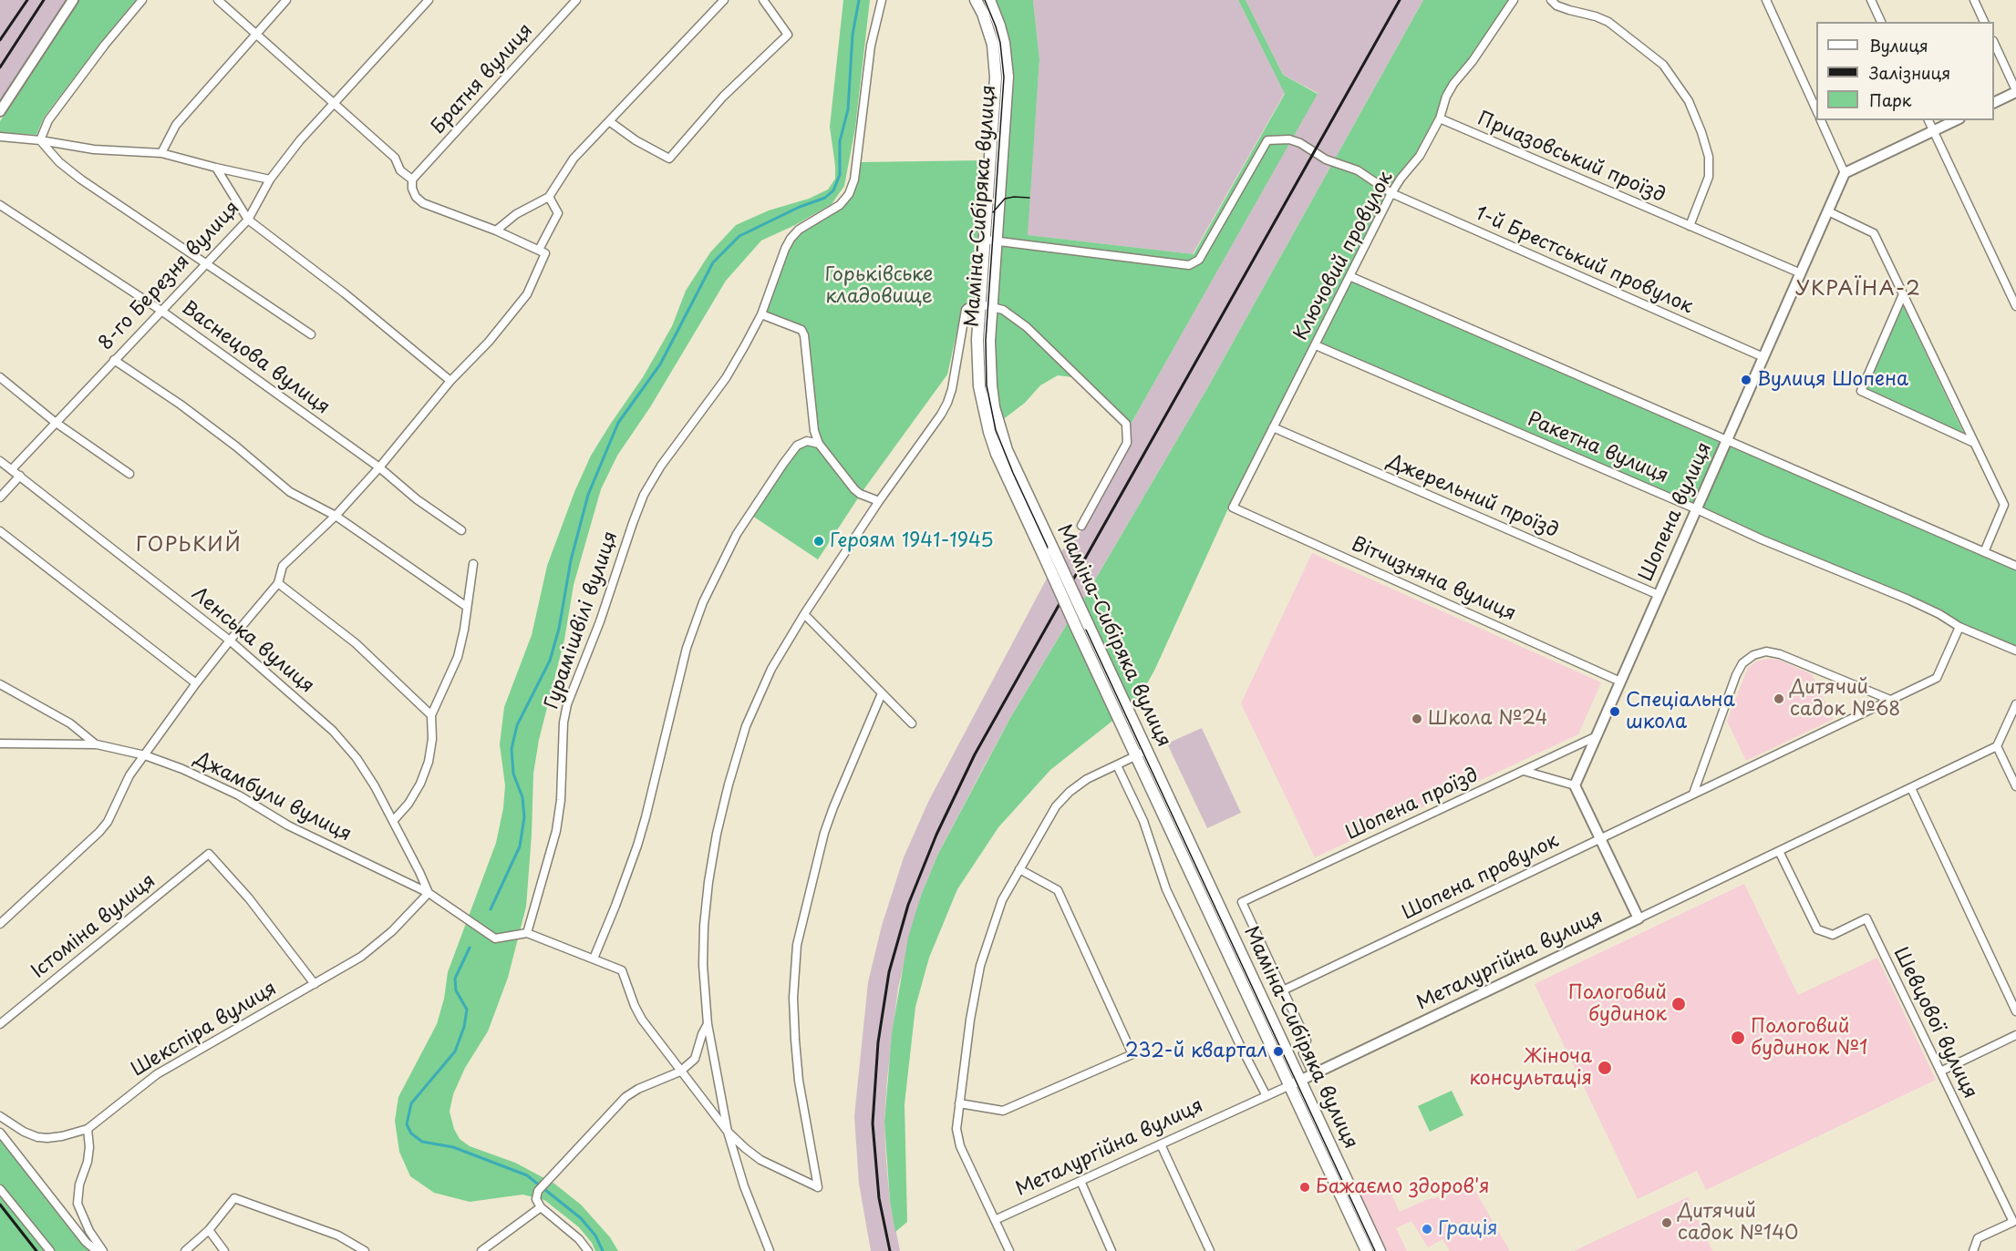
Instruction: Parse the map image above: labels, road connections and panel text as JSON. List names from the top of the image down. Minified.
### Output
{"streets":{"main road":["Маміна-Сибіряка вулиця"],"street":["Братня вулиця","Приазовський проїзд","Ключовий провулок","1-й Брестський провулок","8-го Березня вулиця","Васнецова вулиця","Ракетна вулиця","Джерельний проїзд","Шопена вулиця","Вітчизняна вулиця","Гурамішвілі вулиця","Ленська вулиця","Джамбули вулиця","Шопена проїзд","Шопена провулок","Істоміна вулиця","Металургійна вулиця","Шевцової вулиця","Шекспіра вулиця"]},"crossings":[["Приазовський проїзд","Ключовий провулок"],["Приазовський проїзд","Шопена вулиця"],["Маміна-Сибіряка вулиця","1-й Брестський провулок"],["Маміна-Сибіряка вулиця","Металургійна вулиця"],["Ключовий провулок","1-й Брестський провулок"],["Ключовий провулок","Ракетна вулиця"],["Ключовий провулок","Джерельний проїзд"],["Ключовий провулок","Вітчизняна вулиця"],["1-й Брестський провулок","Шопена вулиця"],["8-го Березня вулиця","Васнецова вулиця"],["8-го Березня вулиця","Ленська вулиця"],["Ракетна вулиця","Шопена вулиця"],["Ракетна вулиця","Шопена провулок"],["Джерельний проїзд","Шопена вулиця"],["Шопена вулиця","Вітчизняна вулиця"],["Шопена вулиця","Шопена проїзд"],["Гурамішвілі вулиця","Джамбули вулиця"],["Ленська вулиця","Джамбули вулиця"],["Ленська вулиця","Шекспіра вулиця"],["Джамбули вулиця","Шекспіра вулиця"],["Шопена проїзд","Шопена провулок"],["Істоміна вулиця","Шекспіра вулиця"],["Металургійна вулиця","Шевцової вулиця"]],"districts":["УКРАЇНА-2","ГОРЬКИЙ"],"parks":["Горьківське кладовище"],"places":["Вулиця Шопена","Героям 1941-1945","Дитячий садок №68","Спеціальна школа","Школа №24","Пологовий будинок","Пологовий будинок №1","232-й квартал","Жіноча консультація","Бажаємо здоров'я","Дитячий садок №140","Грація"],"legend":["Вулиця","Залізниця","Парк"]}
